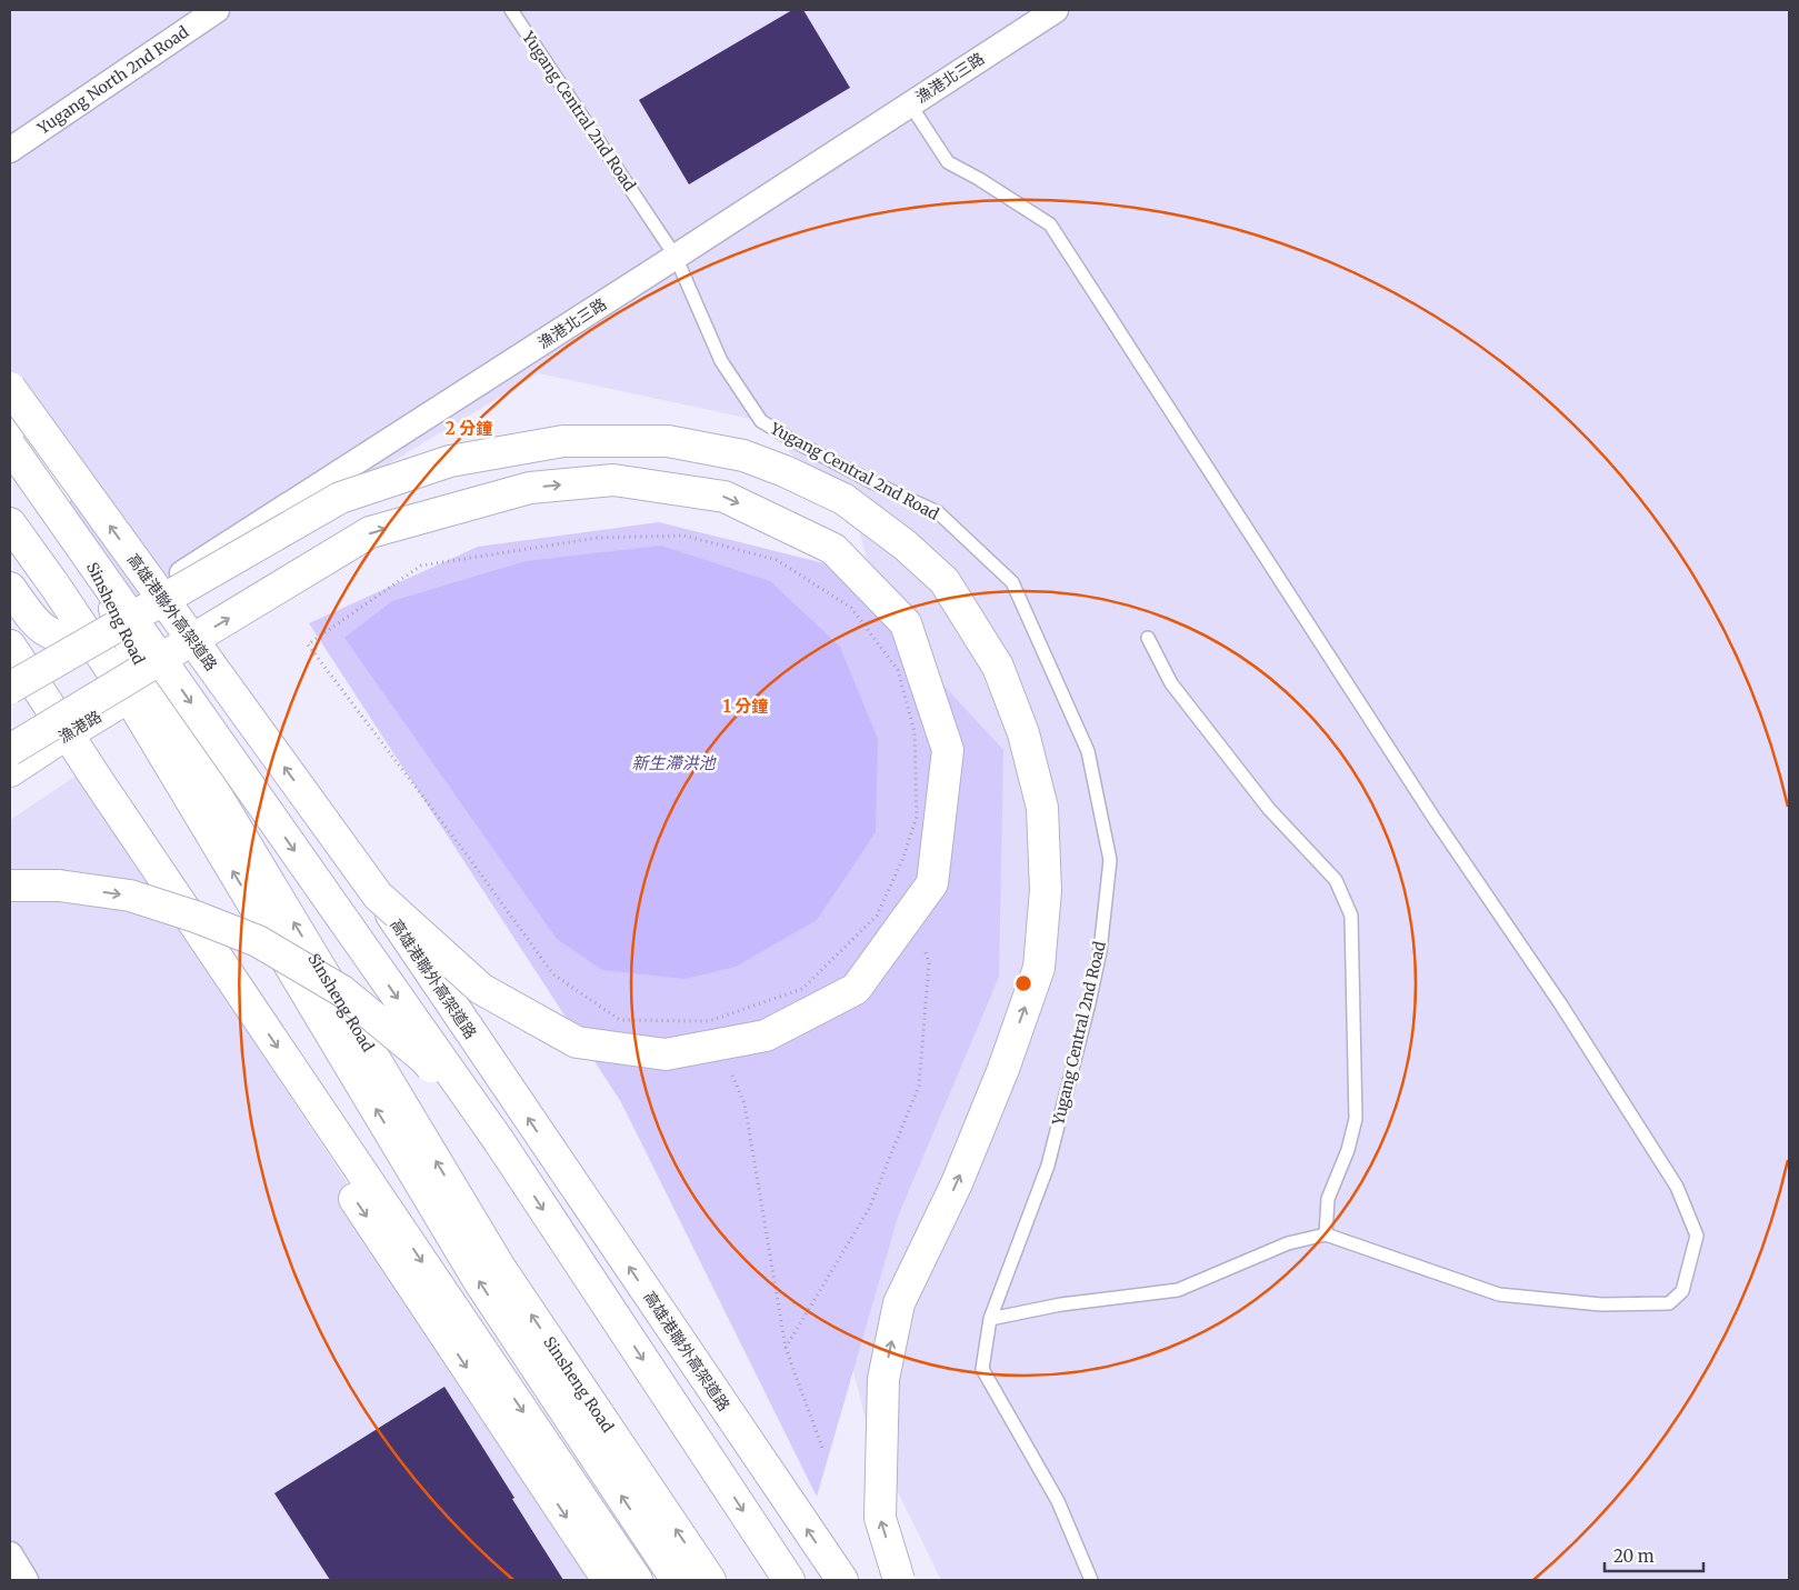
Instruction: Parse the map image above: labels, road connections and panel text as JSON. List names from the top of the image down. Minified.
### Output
{"streets":{"main road":["高雄港聯外高架道路","Sinsheng Road","漁港路"],"street":["漁港北三路","Yugang North 2nd Road"],"lane":["Yugang Central 2nd Road"]},"crossings":[["漁港北三路","Yugang Central 2nd Road"],["漁港北三路","Sinsheng Road"],["Sinsheng Road","漁港路"]],"water":["新生滯洪池"],"scale_bar":"20 m","rings":["2 分鐘","1 分鐘"]}
